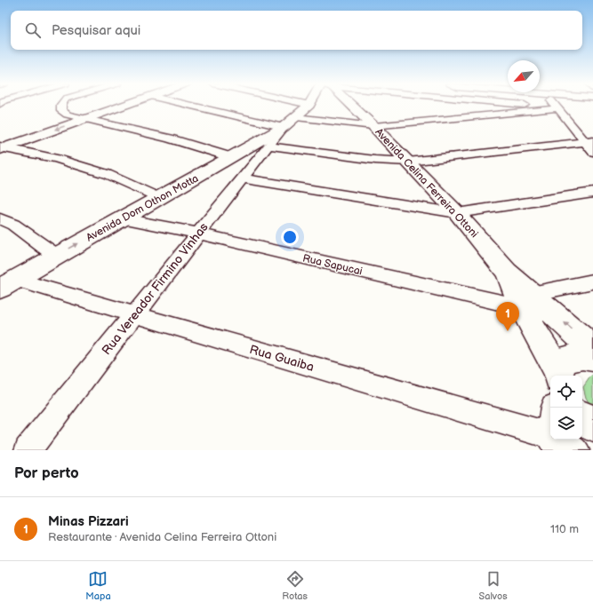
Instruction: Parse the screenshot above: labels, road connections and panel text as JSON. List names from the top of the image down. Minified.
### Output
{"streets":{"main road":["Avenida Celina Ferreira Ottoni","Avenida Dom Othon Motta"],"street":["Rua Sapucai","Rua Vereador Firmino Vinhas","Rua Guaiba"]},"crossings":[["Avenida Celina Ferreira Ottoni","Rua Sapucai"],["Avenida Dom Othon Motta","Rua Sapucai"],["Avenida Dom Othon Motta","Rua Vereador Firmino Vinhas"],["Avenida Dom Othon Motta","Rua Guaiba"],["Rua Sapucai","Rua Vereador Firmino Vinhas"],["Rua Vereador Firmino Vinhas","Rua Guaiba"]],"north":"bottom left","page":{"search":"Pesquisar aqui","pins":"1","heading":"Por perto","list":[{"mark":"1","name":"Minas Pizzari","note":"Restaurante · Avenida Celina Ferreira Ottoni","value":"110 m"}],"nav":["Mapa","Rotas","Salvos"]}}
